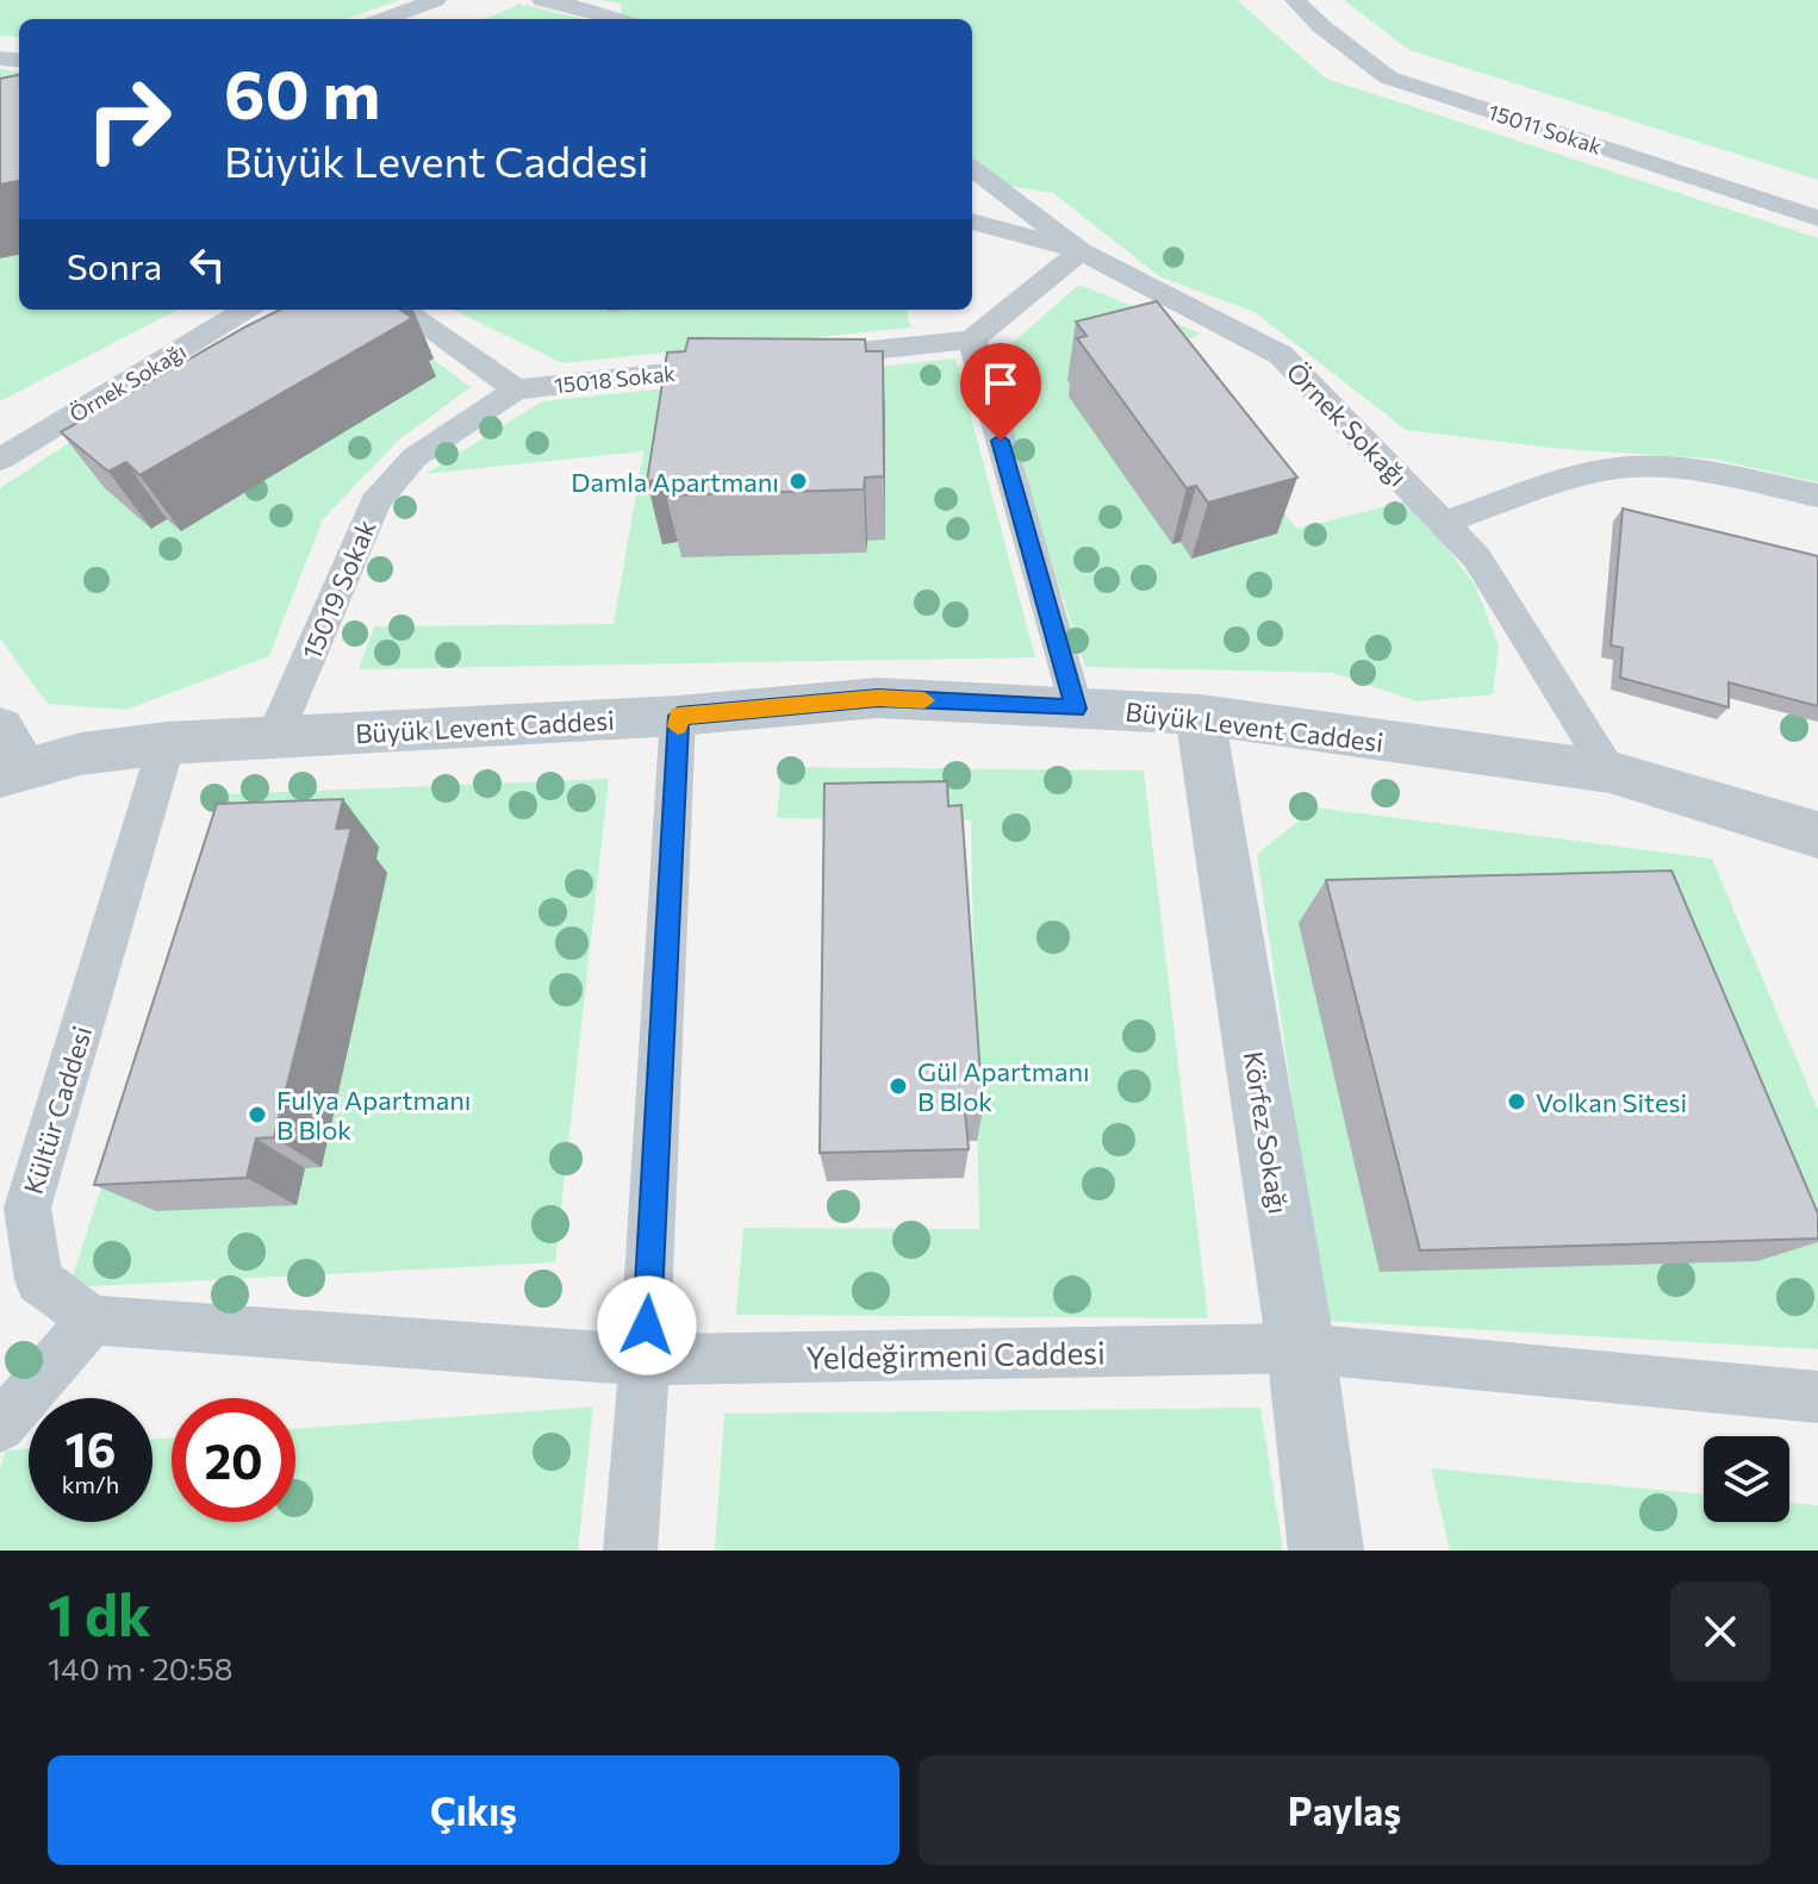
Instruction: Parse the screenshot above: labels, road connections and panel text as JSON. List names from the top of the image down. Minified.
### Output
{"streets":{"street":["Büyük Levent Caddesi","Körfez Sokağı"],"lane":["15011 Sokak","15018 Sokak","Örnek Sokağı","15019 Sokak","Kültür Caddesi","Yeldeğirmeni Caddesi"]},"crossings":[["15018 Sokak","15019 Sokak"],["Örnek Sokağı","Büyük Levent Caddesi"],["15019 Sokak","Büyük Levent Caddesi"],["Büyük Levent Caddesi","Kültür Caddesi"],["Büyük Levent Caddesi","Körfez Sokağı"],["Kültür Caddesi","Yeldeğirmeni Caddesi"],["Körfez Sokağı","Yeldeğirmeni Caddesi"]],"places":["Damla Apartmanı","Gül Apartmanı B Blok","Volkan Sitesi","Fulya Apartmanı B Blok"],"page":{"turn":["60 m","Büyük Levent Caddesi"],"then":"Sonra","speed":"16 km/h","limit":"20","heading":["1 dk","140 m · 20:58"],"buttons":["Çıkış","Paylaş"]}}
